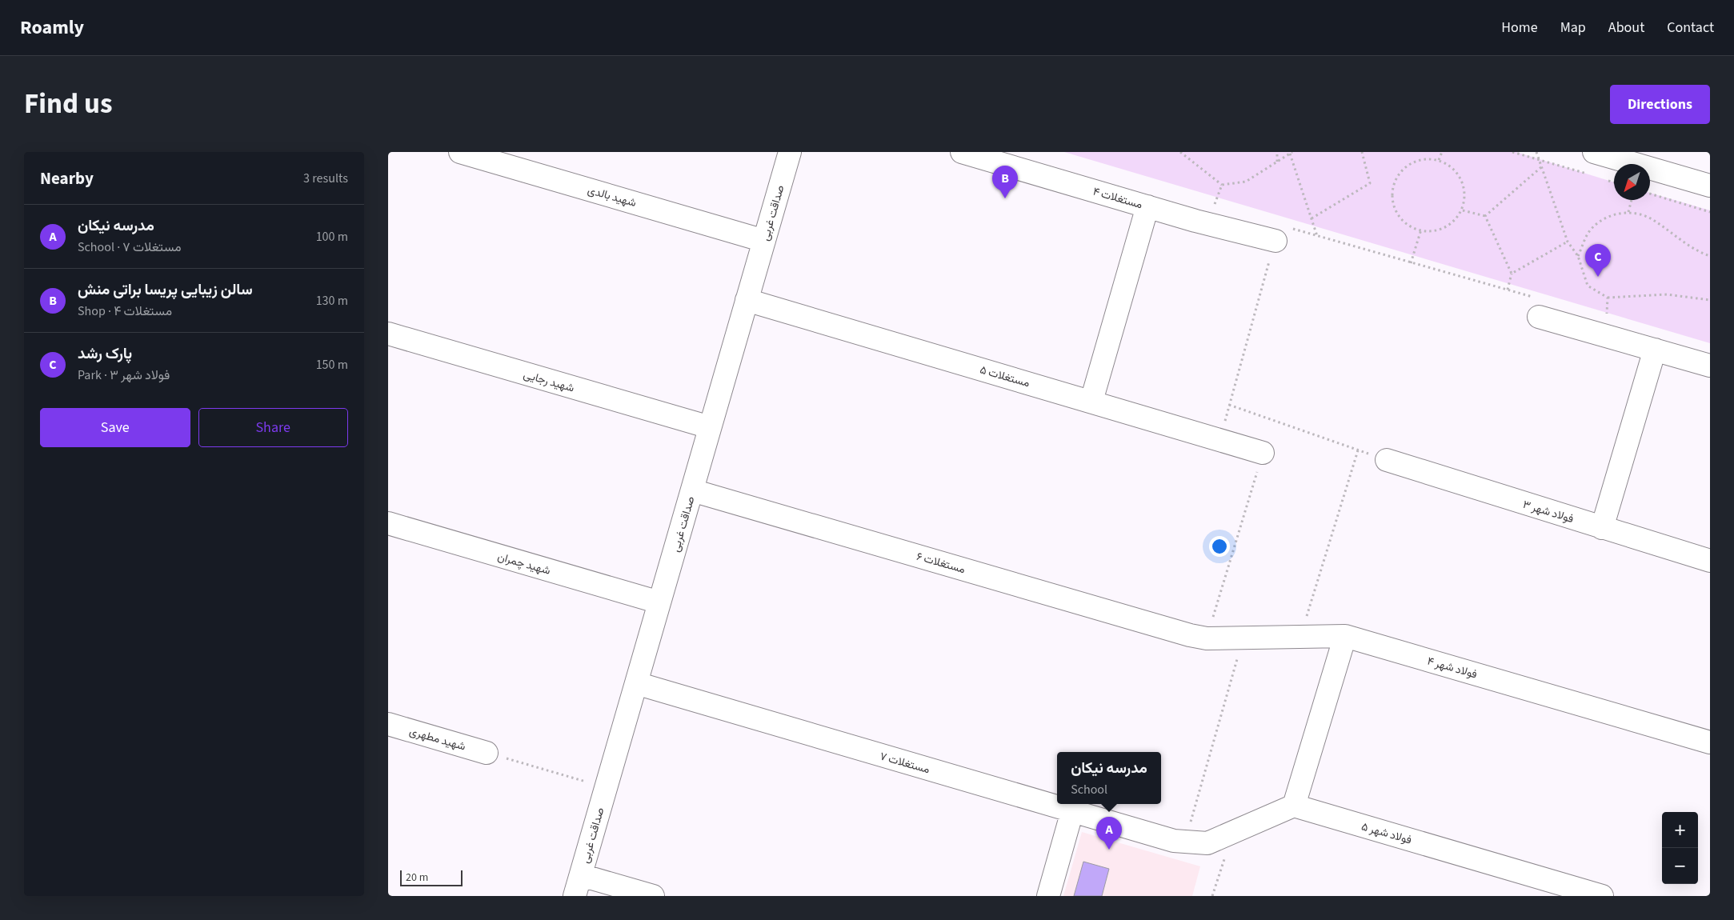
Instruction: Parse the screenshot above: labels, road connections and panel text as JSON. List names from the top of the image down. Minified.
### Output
{"streets":{"street":["شهید بالدی","مستغلات ۴","صداقت غربی","مستغلات ۵","شهید رجایی","فولاد شهر ۳","مستغلات ۶","شهید چمران","فولاد شهر ۴","شهید مطهری","مستغلات ۷","فولاد شهر ۵"]},"crossings":[["شهید بالدی","صداقت غربی"],["صداقت غربی","مستغلات ۵"],["صداقت غربی","شهید رجایی"],["صداقت غربی","مستغلات ۶"],["صداقت غربی","شهید چمران"],["صداقت غربی","مستغلات ۷"],["مستغلات ۶","فولاد شهر ۴"]],"scale_bar":"20 m","north":"bottom left","page":{"header":"Roamly","nav":["Home","Map","About","Contact"],"title":"Find us","buttons":["Directions",["Save","Share"]],"heading":["Nearby","3 results"],"pins":["B","C","A"],"list":[{"mark":"A","name":"مدرسه نیکان","note":"School · مستغلات ۷","value":"100 m"},{"mark":"B","name":"سالن زیبایی پریسا براتی منش","note":"Shop · مستغلات ۴","value":"130 m"},{"mark":"C","name":"پارک رشد","note":"Park · فولاد شهر ۳","value":"150 m"}],"popup":["مدرسه نیکان","School"],"map_buttons":["+","−"],"scale":"20 m"}}
